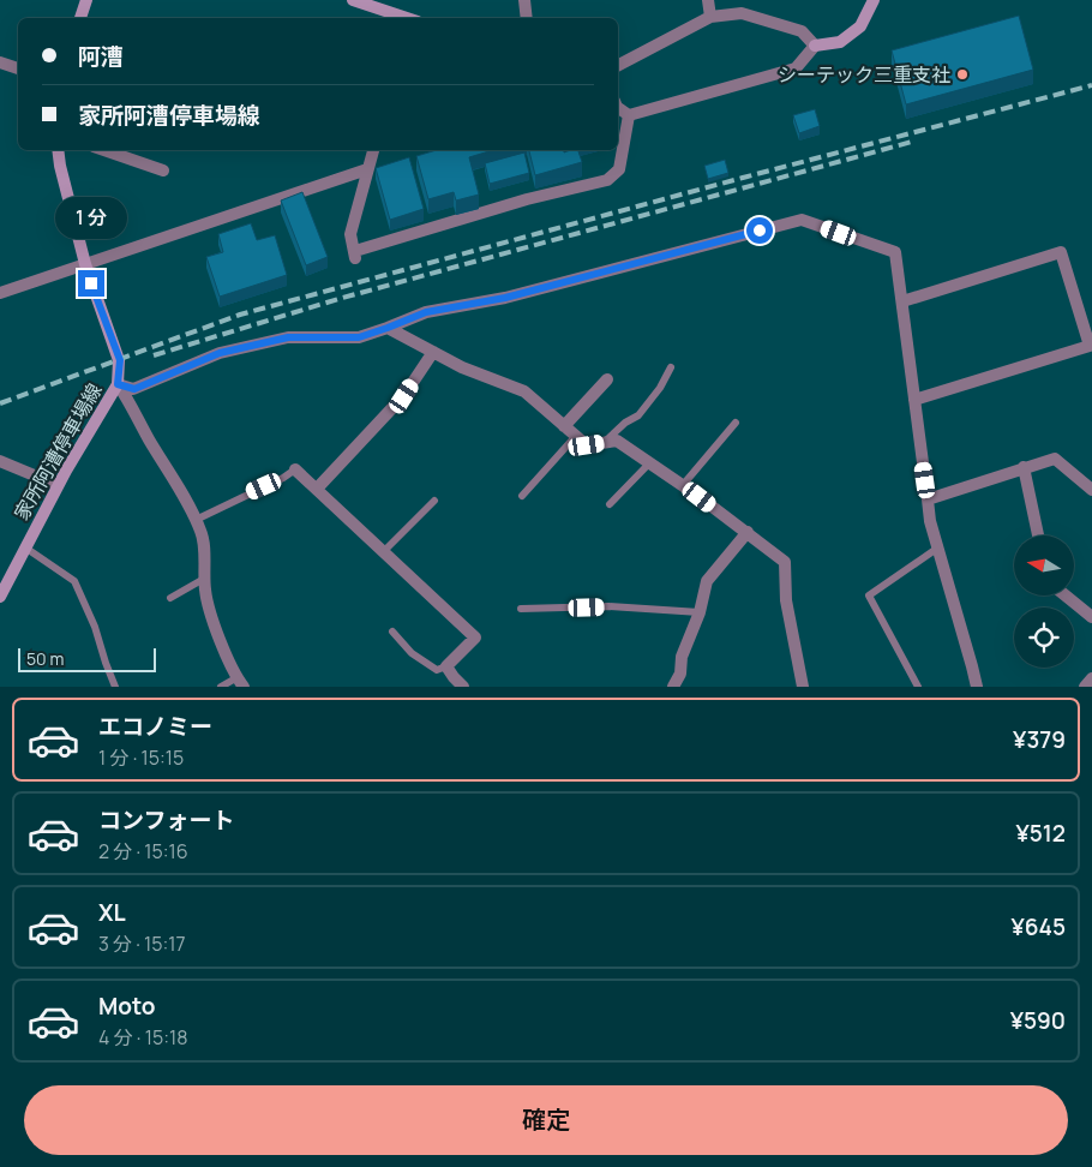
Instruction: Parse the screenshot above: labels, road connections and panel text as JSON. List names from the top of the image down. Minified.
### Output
{"streets":{"main road":["家所阿漕停車場線"]},"places":["シーテック三重支社"],"scale_bar":"50 m","north":"left","page":{"banner":["阿漕","家所阿漕停車場線"],"bubble":"1 分","scale":"50 m","list":[{"name":"エコノミー","note":"1 分 · 15:15","value":"¥379"},{"name":"コンフォート","note":"2 分 · 15:16","value":"¥512"},{"name":"XL","note":"3 分 · 15:17","value":"¥645"},{"name":"Moto","note":"4 分 · 15:18","value":"¥590"}],"buttons":"確定"}}
